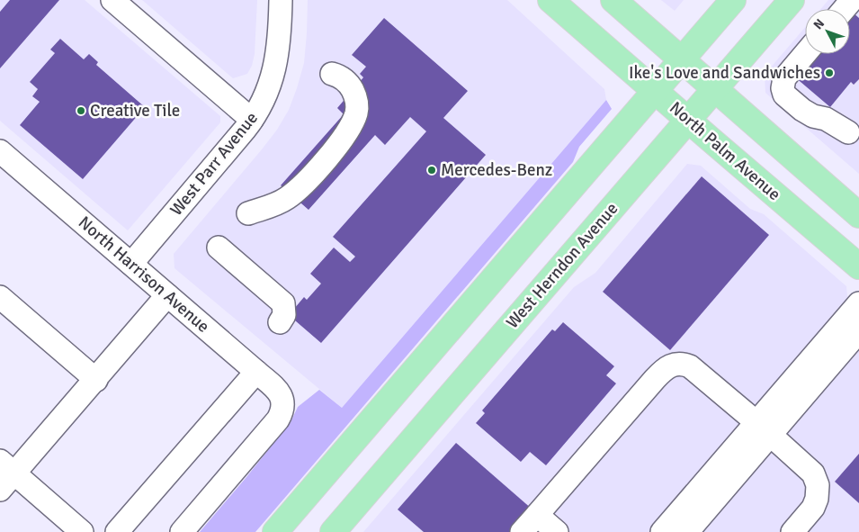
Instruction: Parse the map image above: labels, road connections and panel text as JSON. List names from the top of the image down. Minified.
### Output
{"streets":{"main road":["North Palm Avenue","West Herndon Avenue"],"street":["West Parr Avenue","North Harrison Avenue"]},"crossings":[["North Palm Avenue","West Herndon Avenue"],["West Parr Avenue","North Harrison Avenue"]],"places":["Ike's Love and Sandwiches","Creative Tile","Mercedes-Benz"],"north":"top left"}
